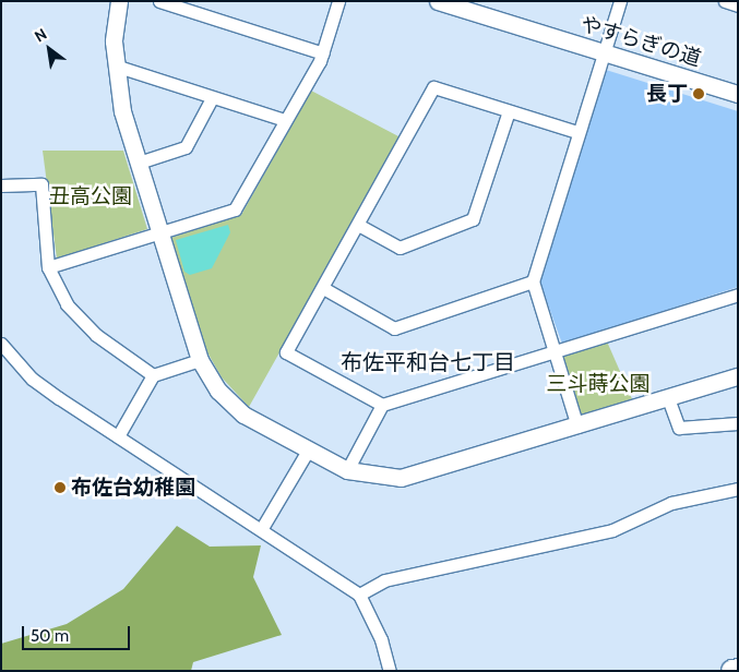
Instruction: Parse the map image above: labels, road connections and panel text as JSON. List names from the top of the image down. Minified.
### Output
{"streets":{"street":["やすらぎの道"]},"districts":["布佐平和台七丁目"],"parks":["丑高公園","三斗蒔公園"],"places":["長丁","布佐台幼稚園"],"scale_bar":"50 m","north":"top left"}
